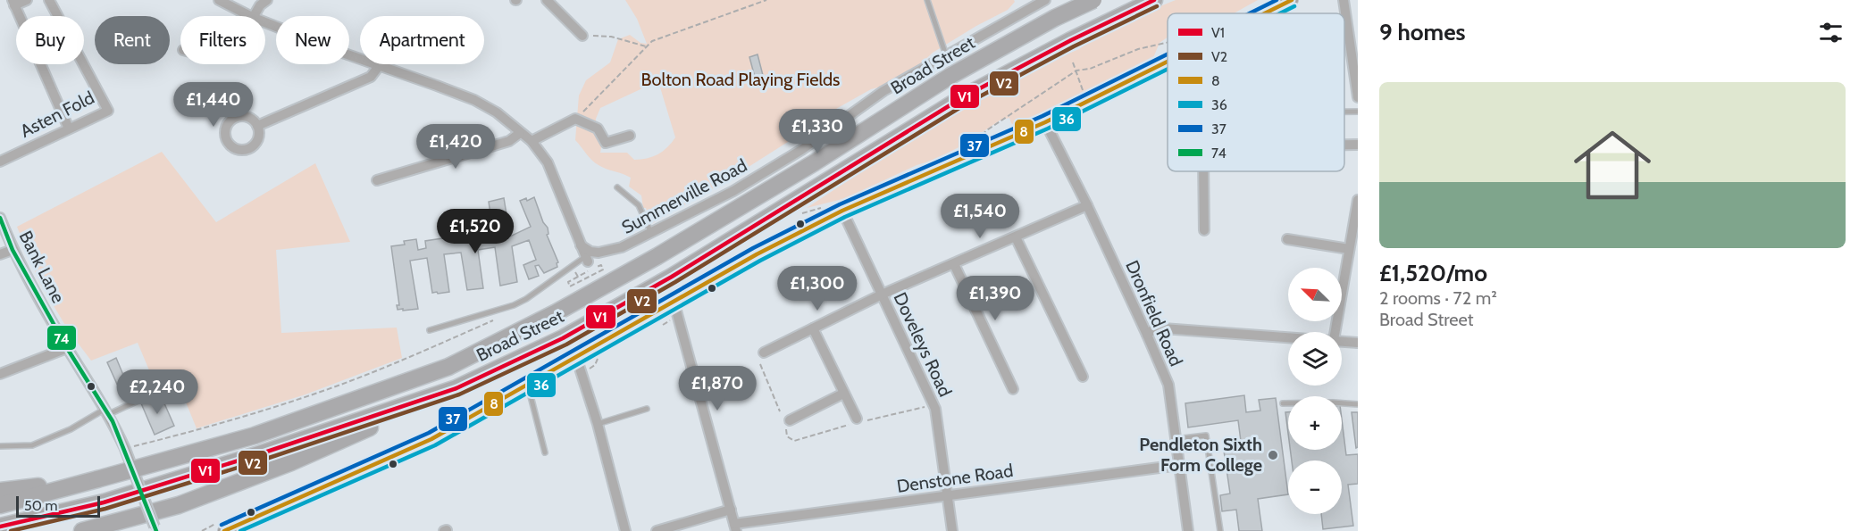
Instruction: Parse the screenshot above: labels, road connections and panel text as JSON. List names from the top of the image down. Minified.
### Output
{"streets":{"highway":["Broad Street"],"street":["Asten Fold","Summerville Road","Bank Lane","Dronfield Road","Doveleys Road","Denstone Road"]},"crossings":[["Dronfield Road","Denstone Road"],["Doveleys Road","Denstone Road"]],"parks":["Bolton Road Playing Fields"],"places":["Pendleton Sixth Form College"],"lines":["transit line V1","transit line 8","transit line 37","transit line V2","transit line 36","transit line 74"],"legend":["V1","V2","8","36","37","74"],"scale_bar":"50 m","north":"top left","page":{"heading":"9 homes","chip":["Buy","Rent","Filters","New","Apartment"],"list":[{"name":"£1,520/mo","note":"2 rooms · 72 m² · Broad Street"}],"price":["£1,440","£1,330","£1,420","£1,540","£1,520","£1,300","£1,390","£1,870","£2,240"],"map_buttons":["+","−"],"scale":"50 m"}}
